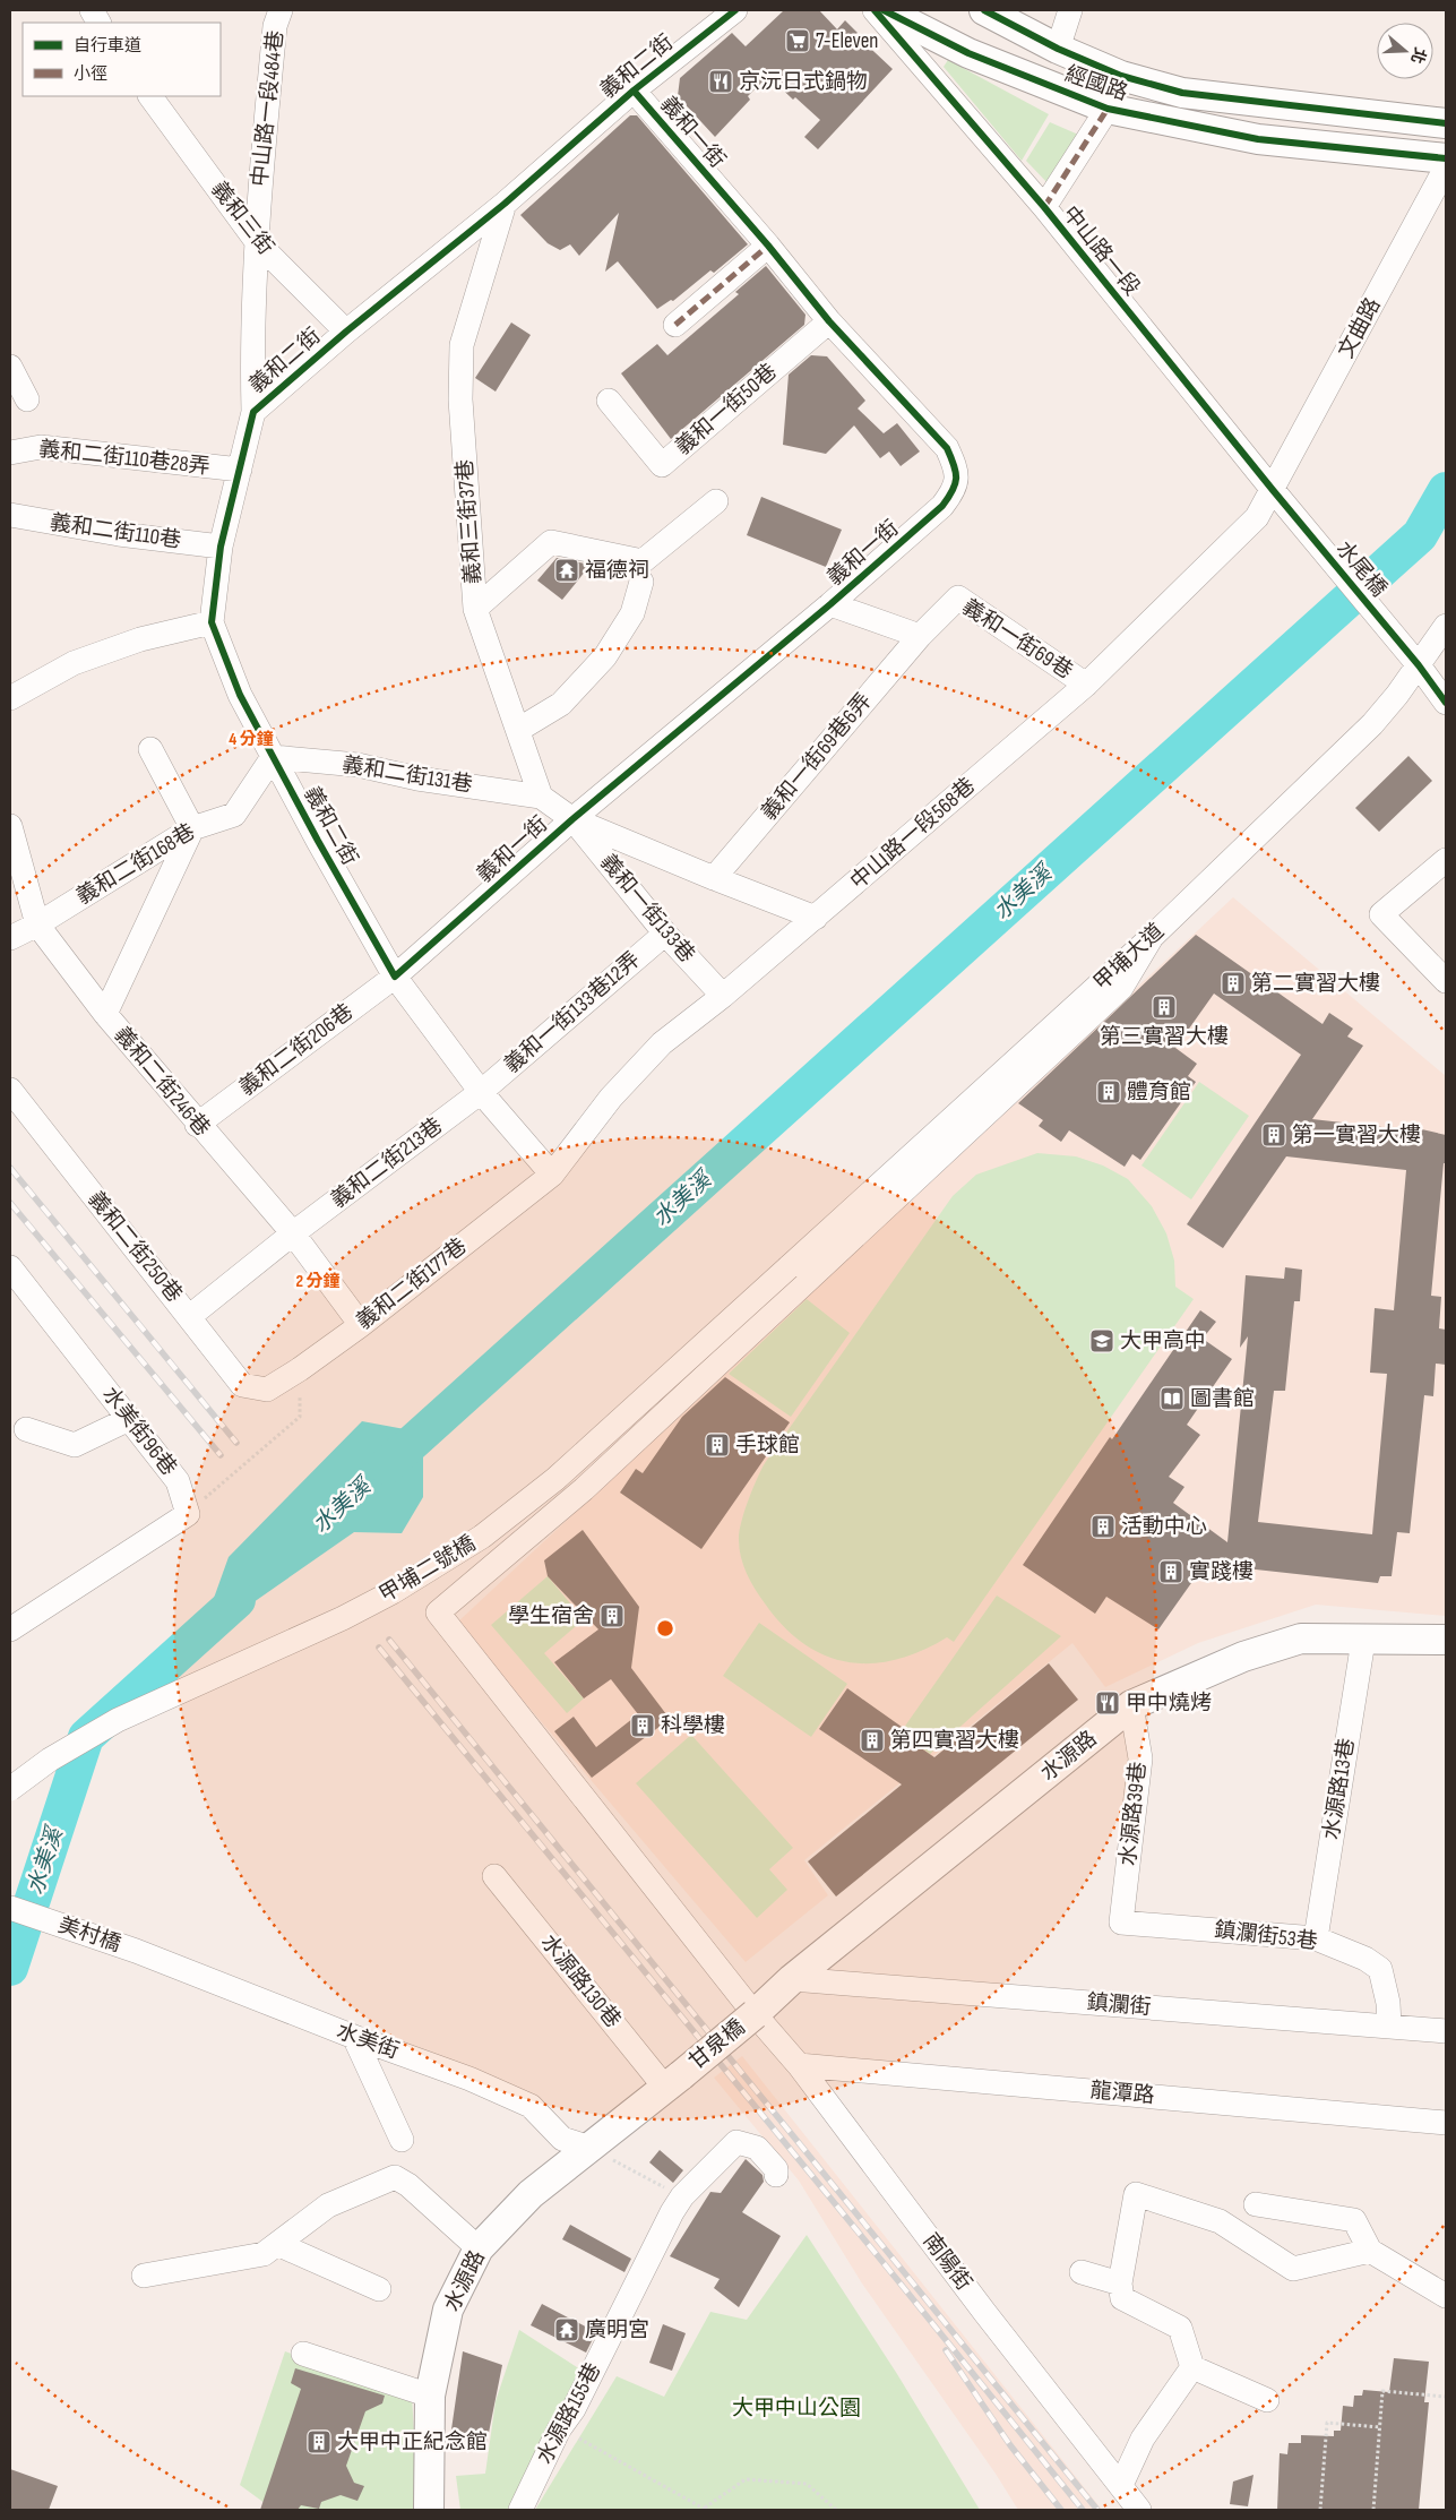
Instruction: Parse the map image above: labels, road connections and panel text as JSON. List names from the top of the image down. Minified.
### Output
{"streets":{"main road":["經國路","水源路","甘泉橋"],"street":["義和二街","中山路一段484巷","義和一街","義和三街","中山路一段","文曲路","義和一街50巷","義和二街110巷28弄","義和三街37巷","義和二街110巷","水尾橋","義和一街69巷","義和一街69巷6弄","義和二街131巷","中山路一段568巷","義和二街168巷","義和一街133巷","甲埔大道","義和一街133巷12弄","義和二街206巷","義和二街246巷","義和二街213巷","義和二街250巷","義和二街177巷","水美街96巷","甲埔二號橋","水源路13巷","水源路39巷","美村橋","鎮瀾街53巷","水源路130巷","鎮瀾街","水美街","龍潭路","南陽街","水源路155巷"]},"crossings":[["義和二街","中山路一段484巷"],["義和二街","義和一街"],["義和二街","義和三街"],["義和二街","義和二街110巷28弄"],["義和二街","義和三街37巷"],["義和二街","義和二街110巷"],["義和二街","義和二街131巷"],["義和二街","中山路一段568巷"],["義和二街","義和二街168巷"],["義和二街","義和一街133巷12弄"],["義和二街","義和二街206巷"],["義和二街","義和二街213巷"],["義和二街","義和二街177巷"],["中山路一段484巷","義和三街"],["義和一街","義和一街50巷"],["義和一街","義和一街133巷"],["義和一街","義和二街206巷"],["中山路一段","文曲路"],["中山路一段","水尾橋"],["中山路一段","中山路一段568巷"],["文曲路","中山路一段568巷"],["義和三街37巷","義和二街131巷"],["水尾橋","甲埔大道"],["義和一街69巷","義和一街69巷6弄"],["義和一街69巷","中山路一段568巷"],["義和二街131巷","義和二街168巷"],["中山路一段568巷","義和一街133巷"],["中山路一段568巷","義和二街177巷"],["義和二街168巷","義和二街246巷"],["義和一街133巷","義和一街133巷12弄"],["甲埔大道","甲埔二號橋"],["甲埔大道","南陽街"],["義和一街133巷12弄","義和二街213巷"],["義和二街206巷","義和二街246巷"],["義和二街246巷","義和二街213巷"],["義和二街213巷","義和二街250巷"],["義和二街250巷","義和二街177巷"],["水源路","水源路13巷"],["水源路","水源路39巷"],["水源路","水源路130巷"],["水源路","鎮瀾街"],["水源路","水美街"],["水源路","甘泉橋"],["水源路","南陽街"],["水源路13巷","鎮瀾街53巷"],["水源路39巷","鎮瀾街53巷"],["美村橋","水美街"],["鎮瀾街53巷","鎮瀾街"],["水源路130巷","甘泉橋"],["甘泉橋","南陽街"],["龍潭路","南陽街"]],"water":["水美溪"],"parks":["大甲中山公園"],"places":{"supermarket":["7-Eleven"],"restaurant":["京沅日式鍋物","甲中燒烤"],"temple":["福德祠","廣明宮"],"building":["第二實習大樓","第三實習大樓","體育館","第一實習大樓","手球館","活動中心","實踐樓","學生宿舍","科學樓","第四實習大樓","大甲中正紀念館"],"school or university":["大甲高中"],"library":["圖書館"]},"legend":["自行車道","小徑"],"north":"right","rings":["4 分鐘","2 分鐘"]}
